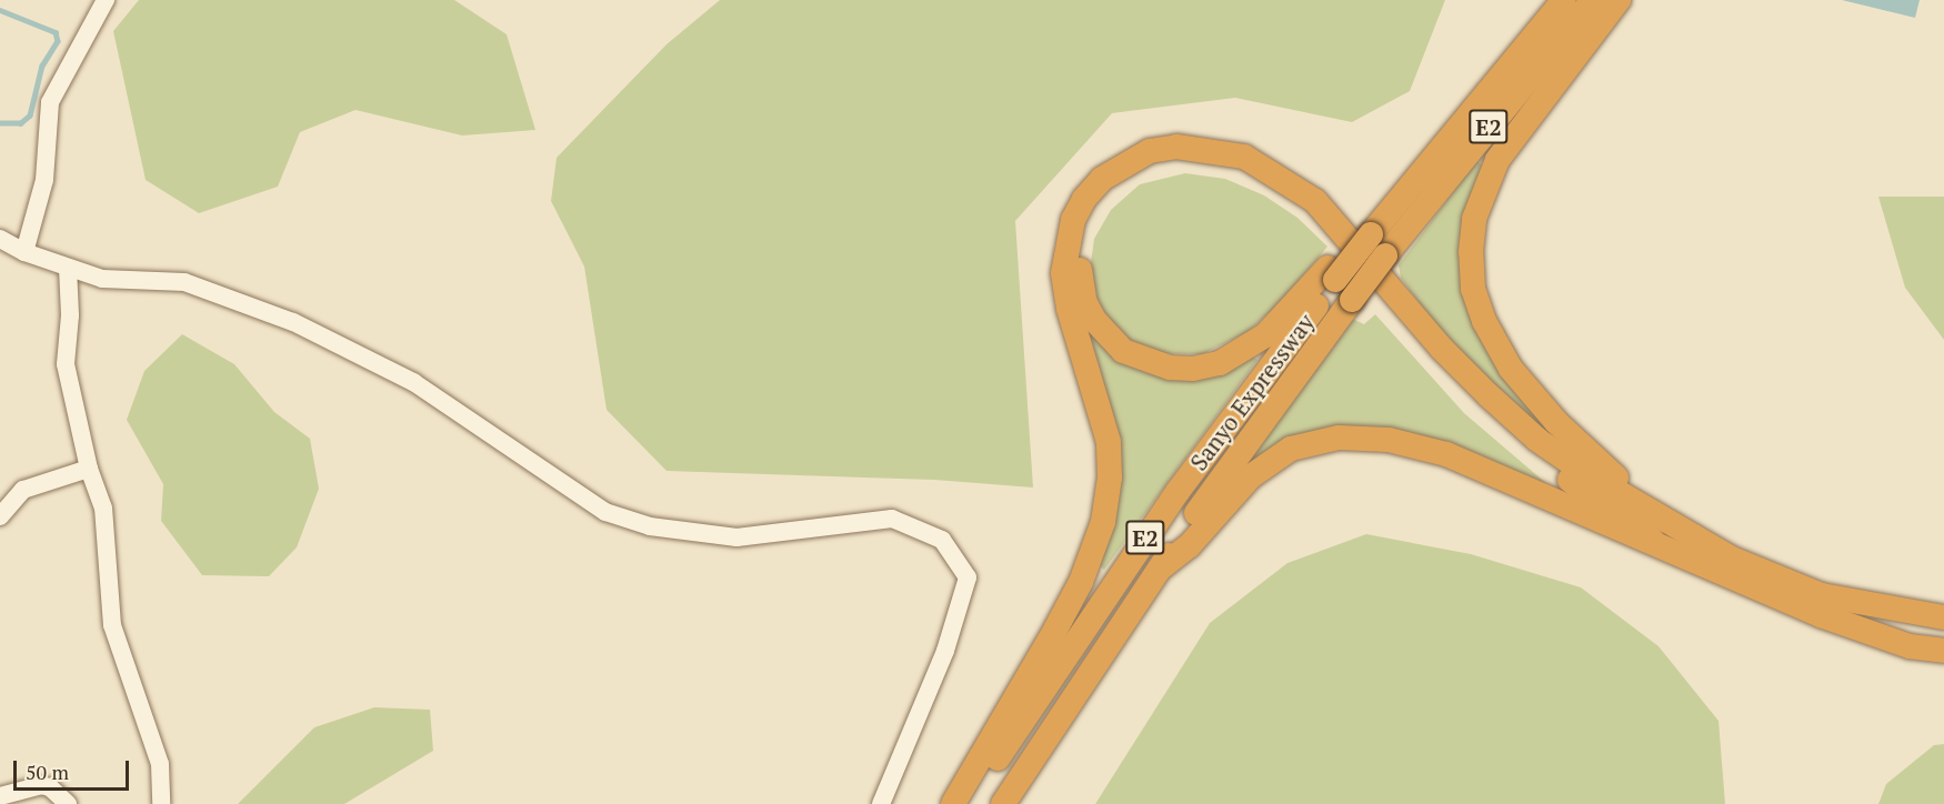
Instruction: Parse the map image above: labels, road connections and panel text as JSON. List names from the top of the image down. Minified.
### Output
{"streets":{"highway":["E2","Sanyo Expressway"]},"scale_bar":"50 m"}
